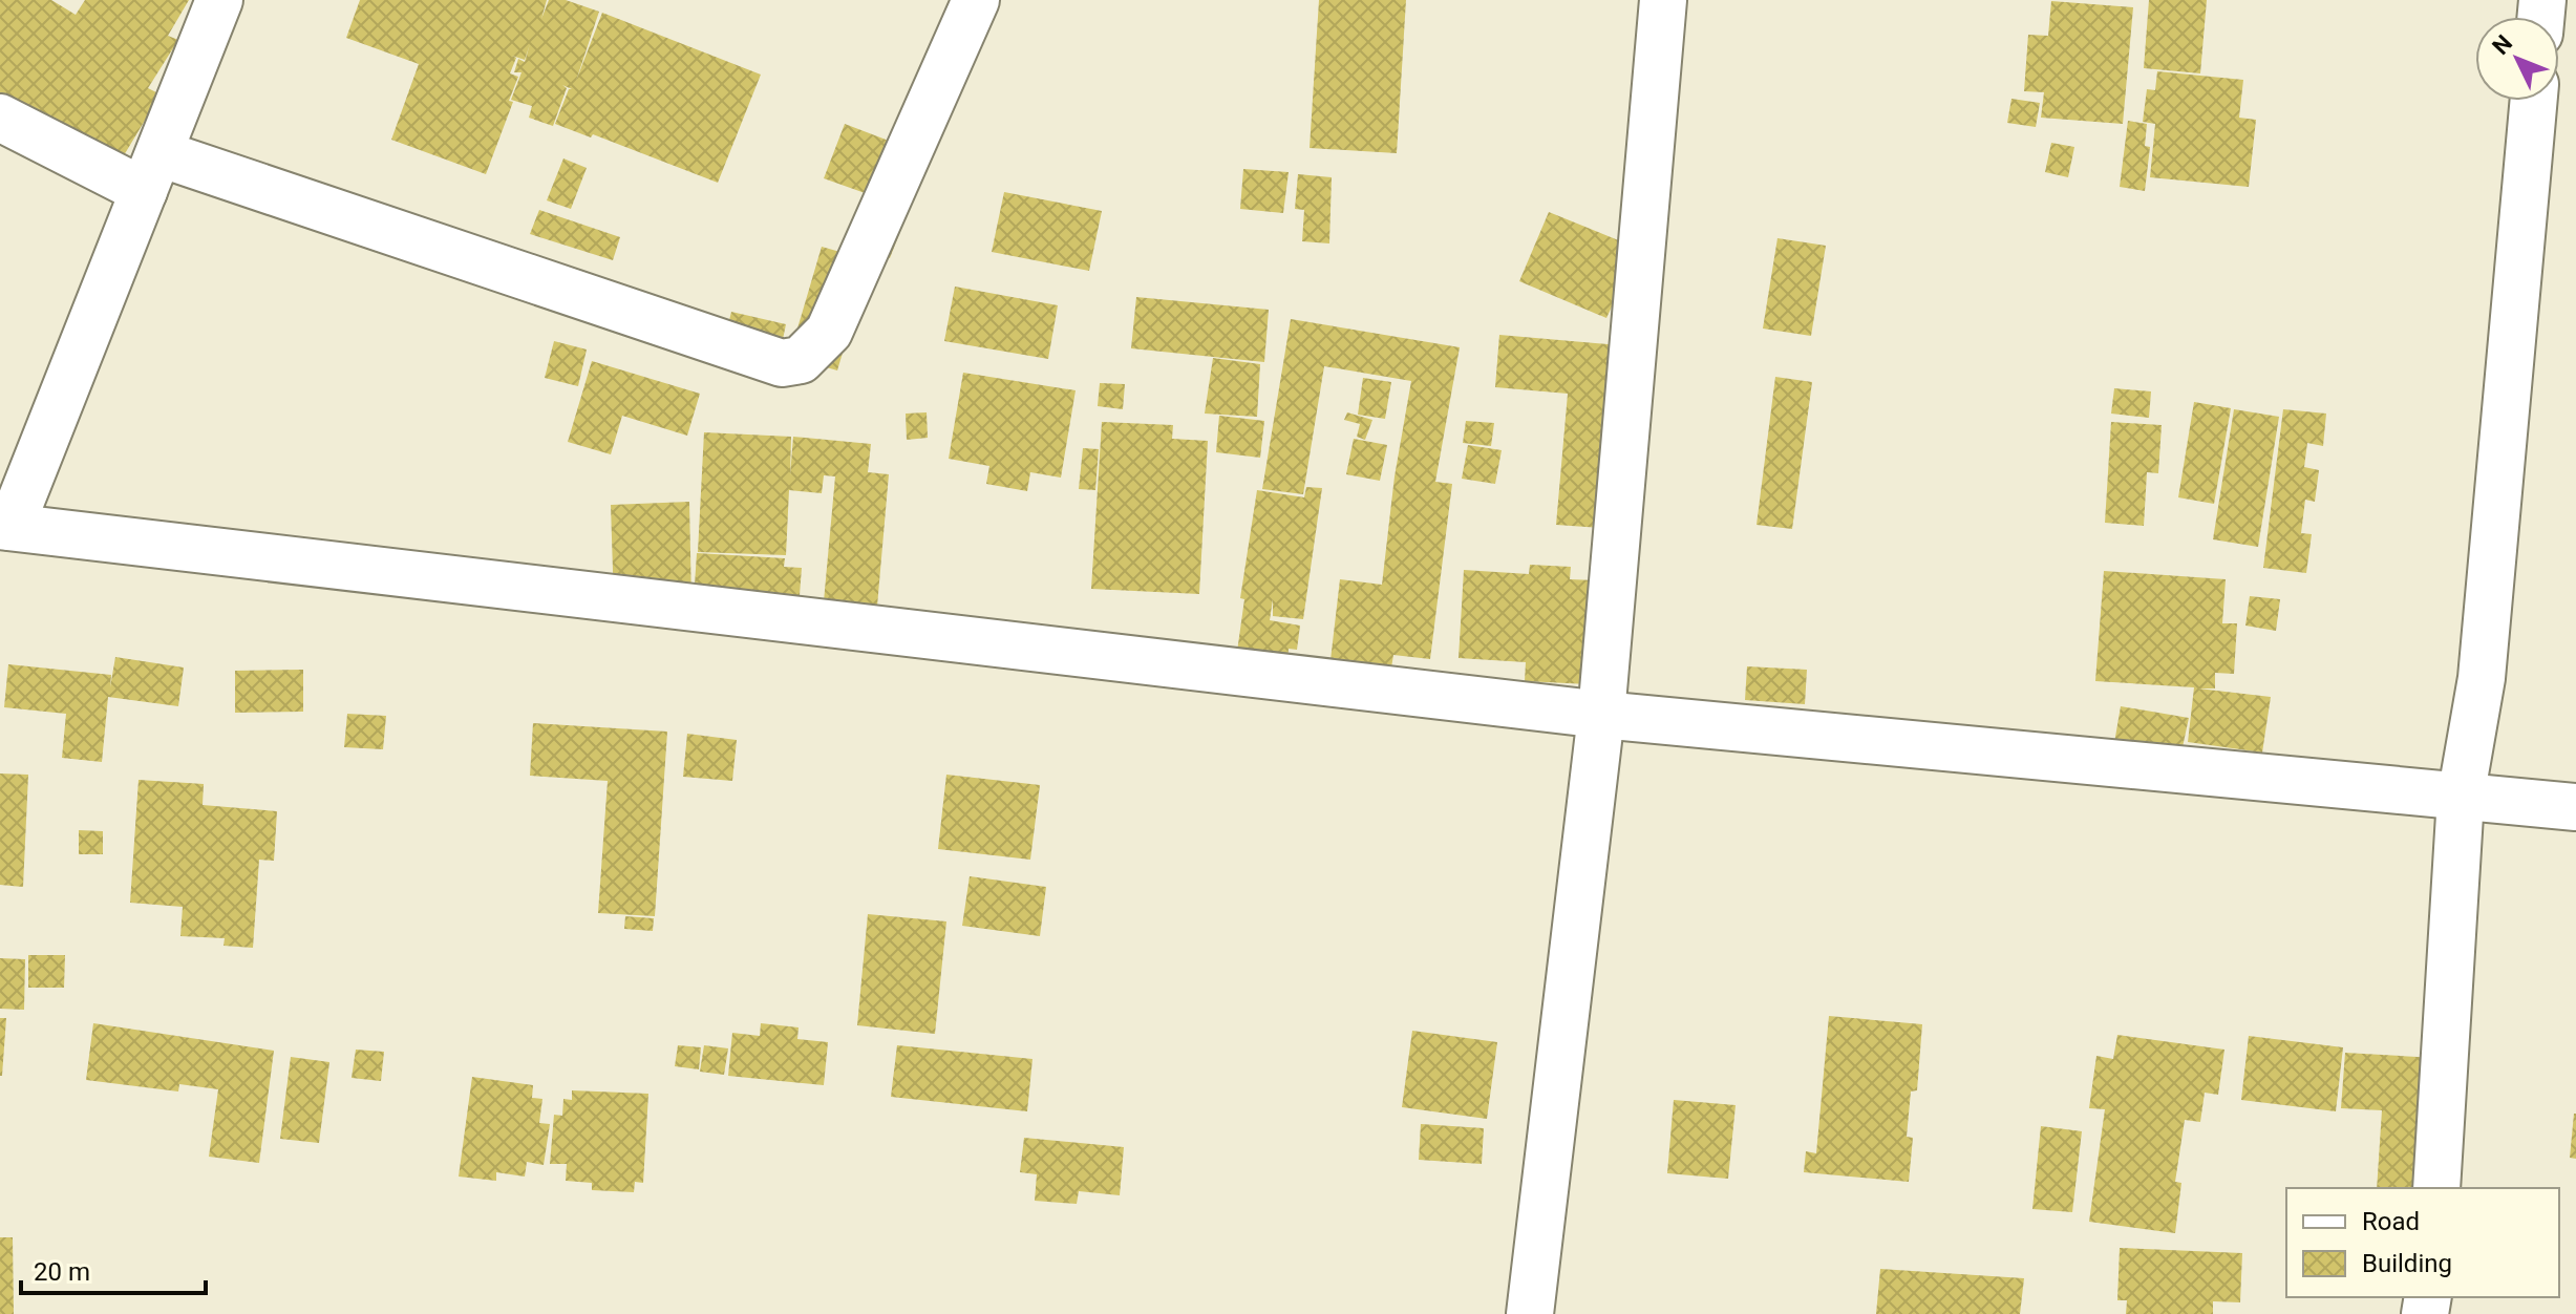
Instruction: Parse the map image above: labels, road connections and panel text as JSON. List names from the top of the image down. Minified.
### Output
{"legend":["Road","Building"],"scale_bar":"20 m","north":"top left"}
